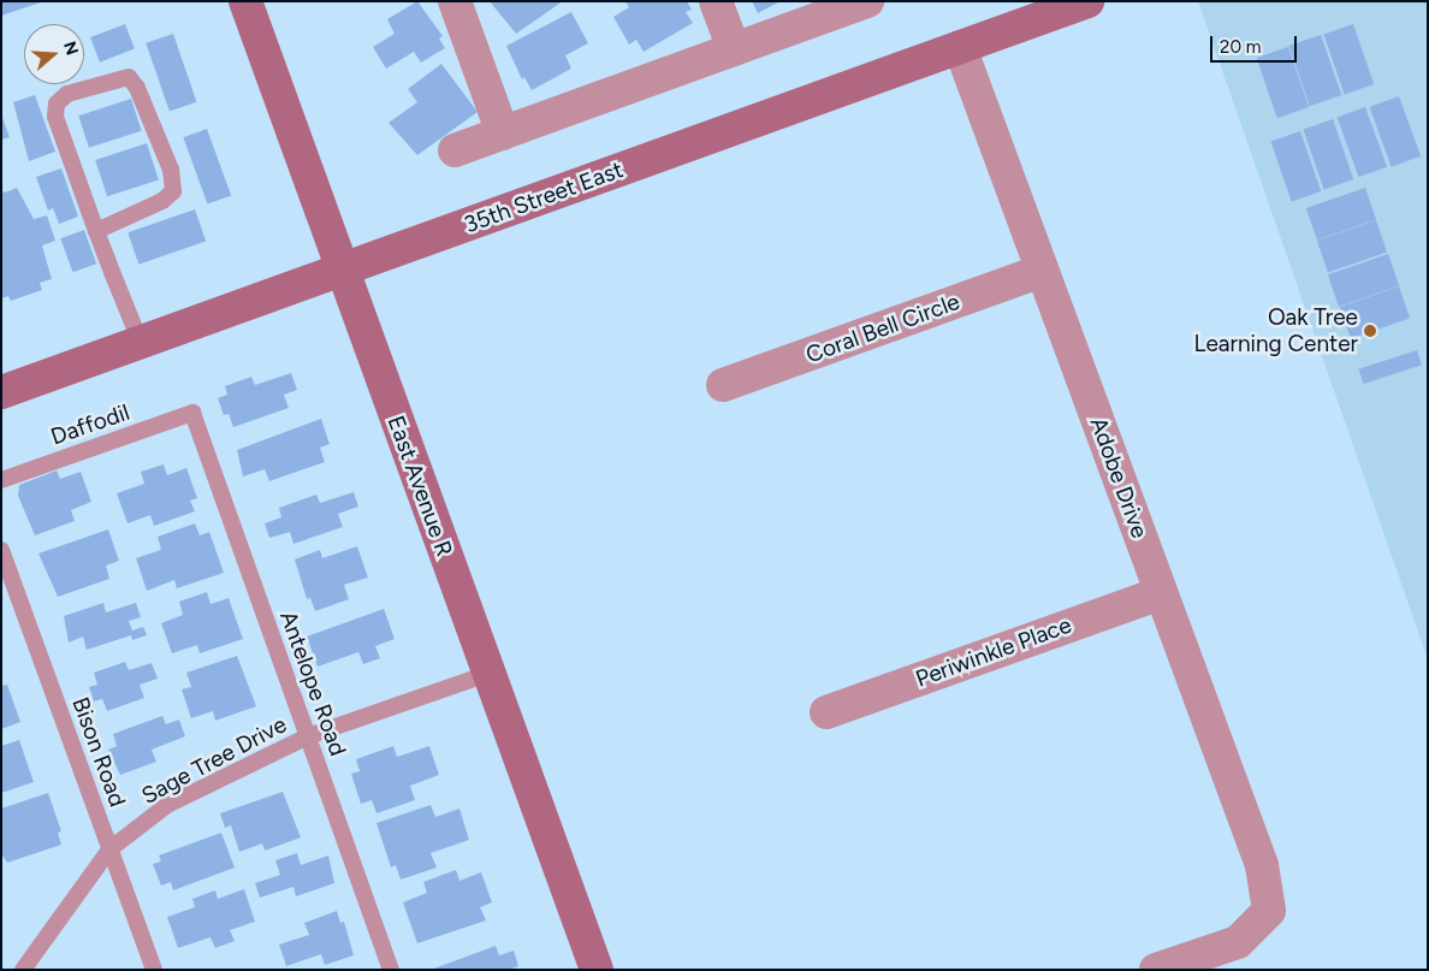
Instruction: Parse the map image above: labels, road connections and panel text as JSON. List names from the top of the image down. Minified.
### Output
{"streets":{"street":["35th Street East","Coral Bell Circle","Adobe Drive","East Avenue R","Periwinkle Place"],"lane":["Daffodil","Antelope Road","Bison Road","Sage Tree Drive"]},"crossings":[["35th Street East","Adobe Drive"],["35th Street East","East Avenue R"],["Coral Bell Circle","Adobe Drive"],["Daffodil","Antelope Road"],["Adobe Drive","Periwinkle Place"],["East Avenue R","Sage Tree Drive"],["Antelope Road","Sage Tree Drive"],["Bison Road","Sage Tree Drive"]],"places":["Oak Tree Learning Center"],"scale_bar":"20 m","north":"right"}
